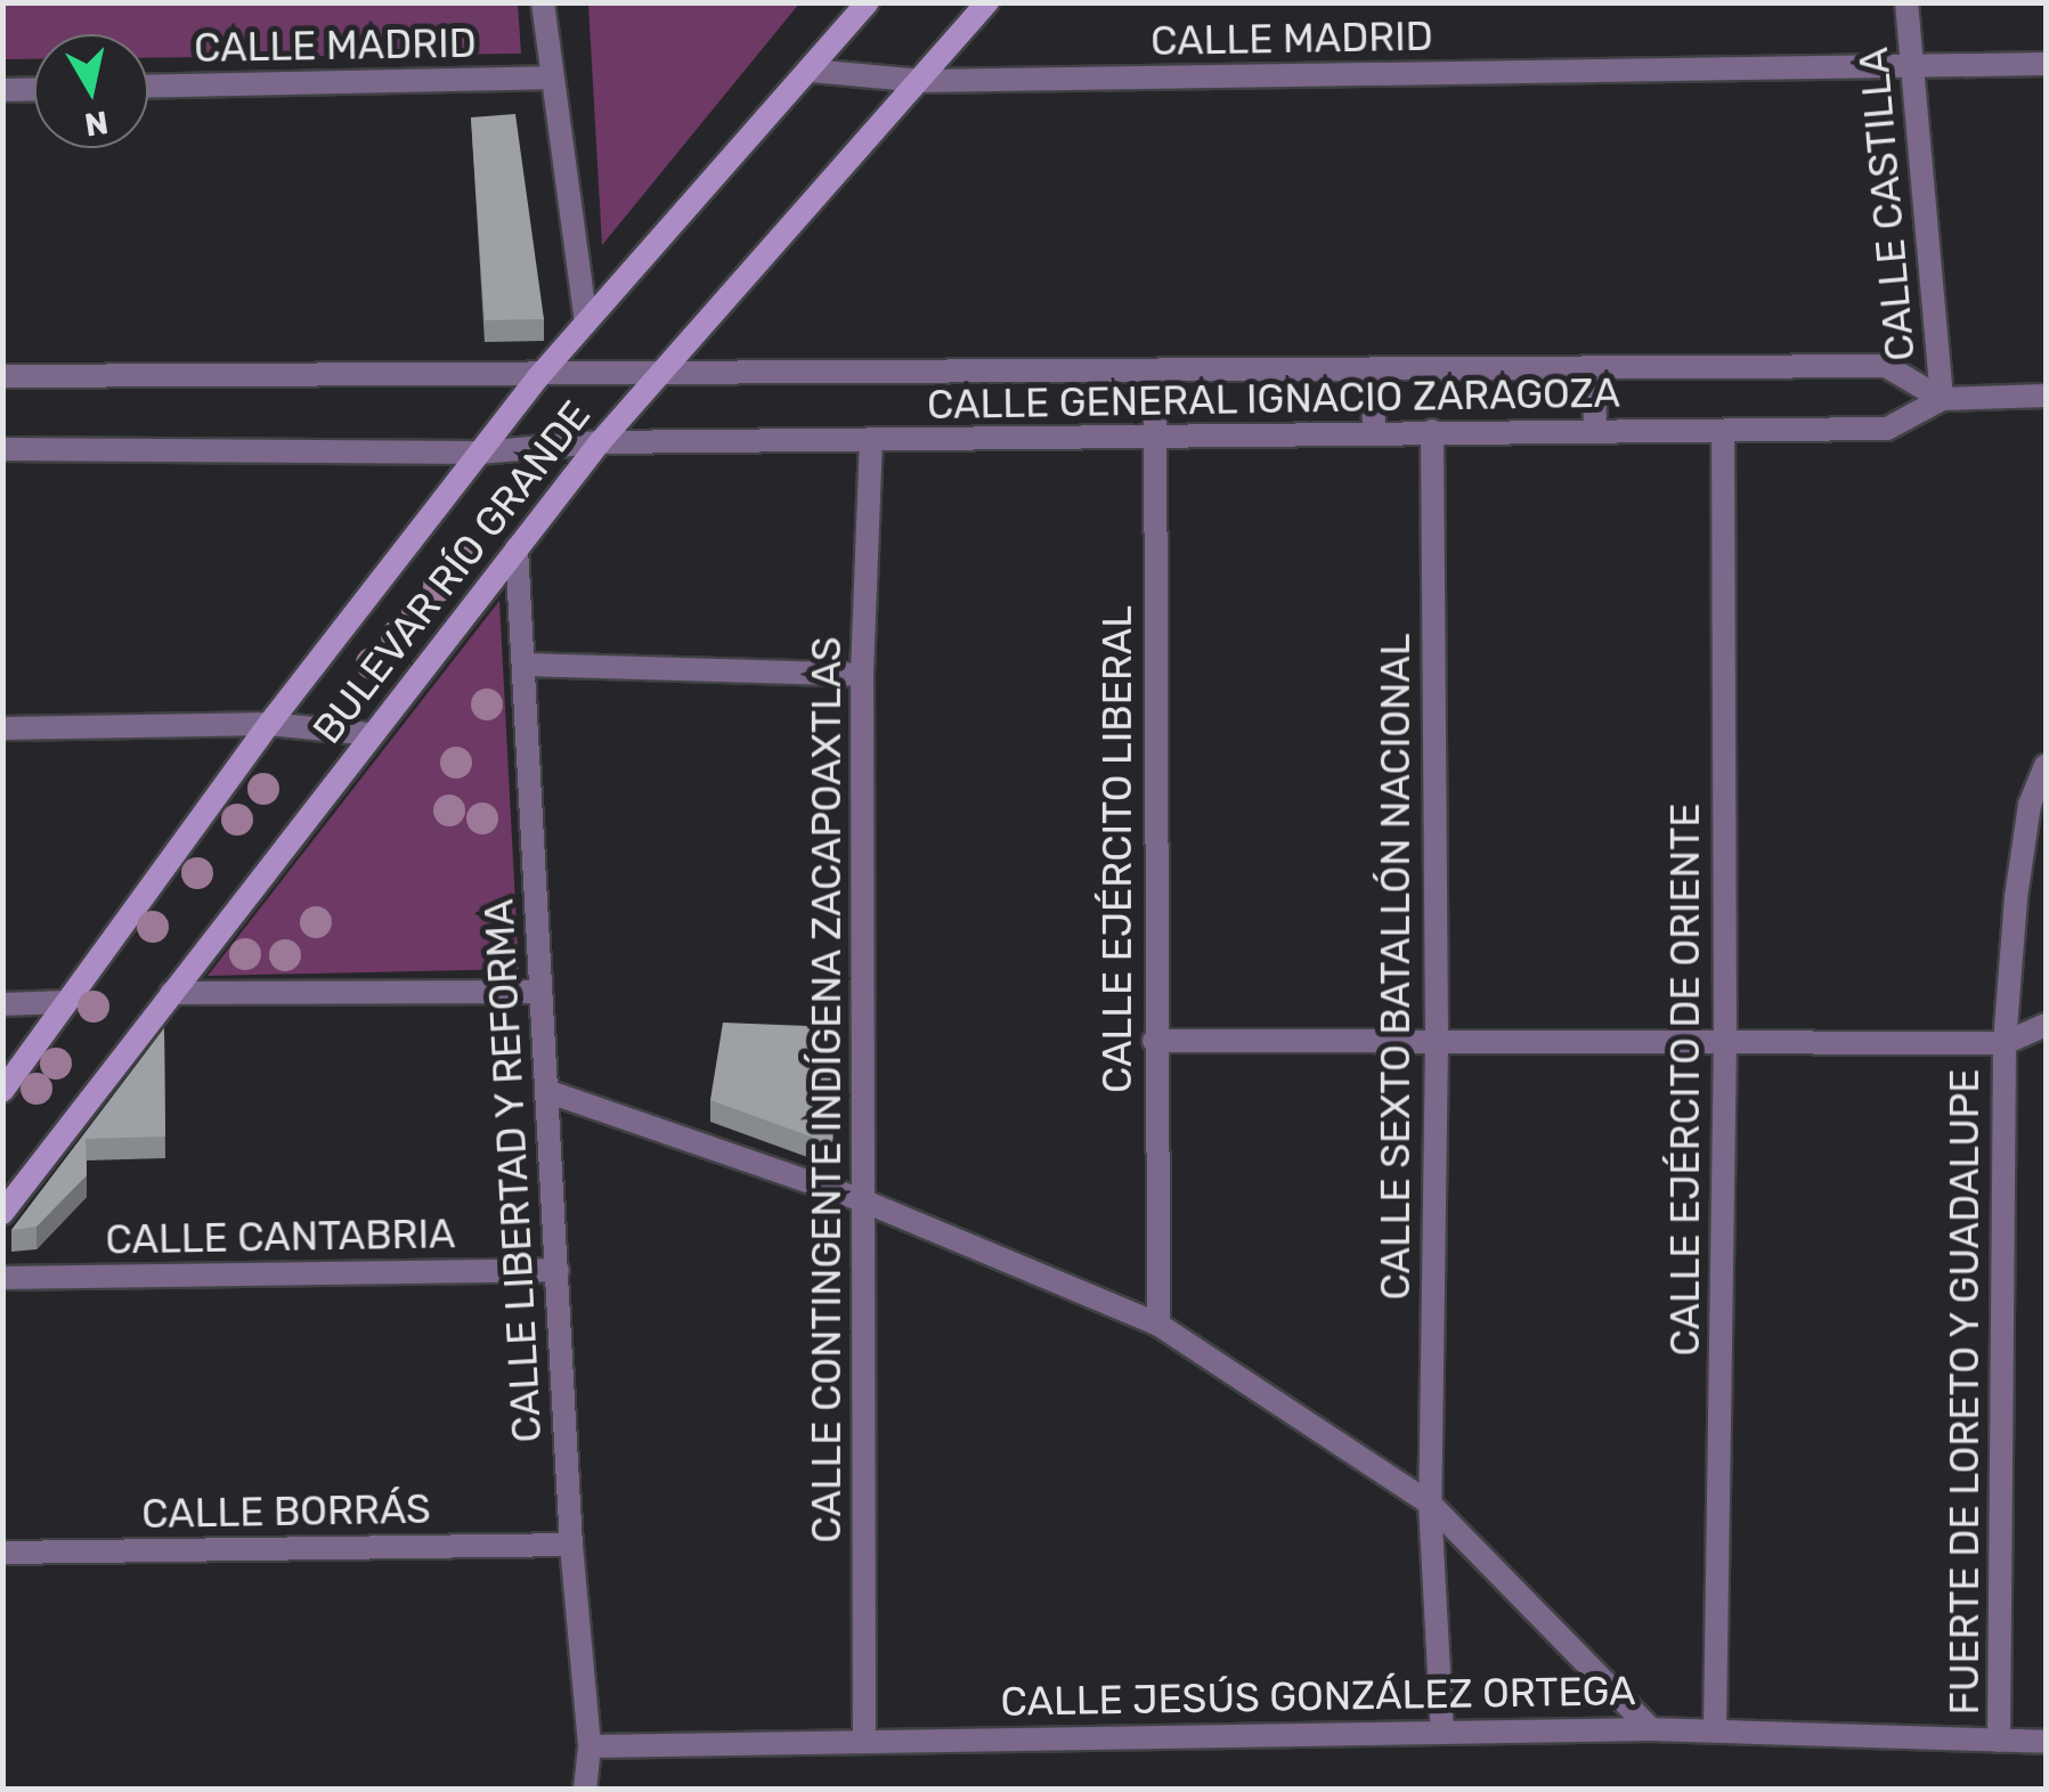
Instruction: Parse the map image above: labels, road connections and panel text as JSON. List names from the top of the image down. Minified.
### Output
{"streets":{"main road":["BULEVAR RÍO GRANDE"],"street":["CALLE MADRID","CALLE CASTILLA","CALLE GENERAL IGNACIO ZARAGOZA","CALLE EJÉRCITO LIBERAL","CALLE SEXTO BATALLÓN NACIONAL","CALLE EJÉRCITO DE ORIENTE","CALLE CONTINGENTE INDÍGENA ZACAPOAXTLAS","CALLE LIBERTAD Y REFORMA","CALLE CANTABRIA","FUERTE DE LORETO Y GUADALUPE","CALLE BORRÁS","CALLE JESÚS GONZÁLEZ ORTEGA"]},"crossings":[["CALLE MADRID","CALLE CASTILLA"],["CALLE MADRID","BULEVAR RÍO GRANDE"],["CALLE CASTILLA","CALLE GENERAL IGNACIO ZARAGOZA"],["CALLE GENERAL IGNACIO ZARAGOZA","BULEVAR RÍO GRANDE"],["CALLE GENERAL IGNACIO ZARAGOZA","CALLE EJÉRCITO LIBERAL"],["CALLE GENERAL IGNACIO ZARAGOZA","CALLE SEXTO BATALLÓN NACIONAL"],["CALLE GENERAL IGNACIO ZARAGOZA","CALLE EJÉRCITO DE ORIENTE"],["CALLE GENERAL IGNACIO ZARAGOZA","CALLE CONTINGENTE INDÍGENA ZACAPOAXTLAS"],["BULEVAR RÍO GRANDE","CALLE LIBERTAD Y REFORMA"],["CALLE SEXTO BATALLÓN NACIONAL","CALLE JESÚS GONZÁLEZ ORTEGA"],["CALLE EJÉRCITO DE ORIENTE","CALLE JESÚS GONZÁLEZ ORTEGA"],["CALLE CONTINGENTE INDÍGENA ZACAPOAXTLAS","CALLE JESÚS GONZÁLEZ ORTEGA"],["CALLE LIBERTAD Y REFORMA","CALLE CANTABRIA"],["CALLE LIBERTAD Y REFORMA","CALLE BORRÁS"],["CALLE LIBERTAD Y REFORMA","CALLE JESÚS GONZÁLEZ ORTEGA"],["FUERTE DE LORETO Y GUADALUPE","CALLE JESÚS GONZÁLEZ ORTEGA"]],"north":"bottom"}
